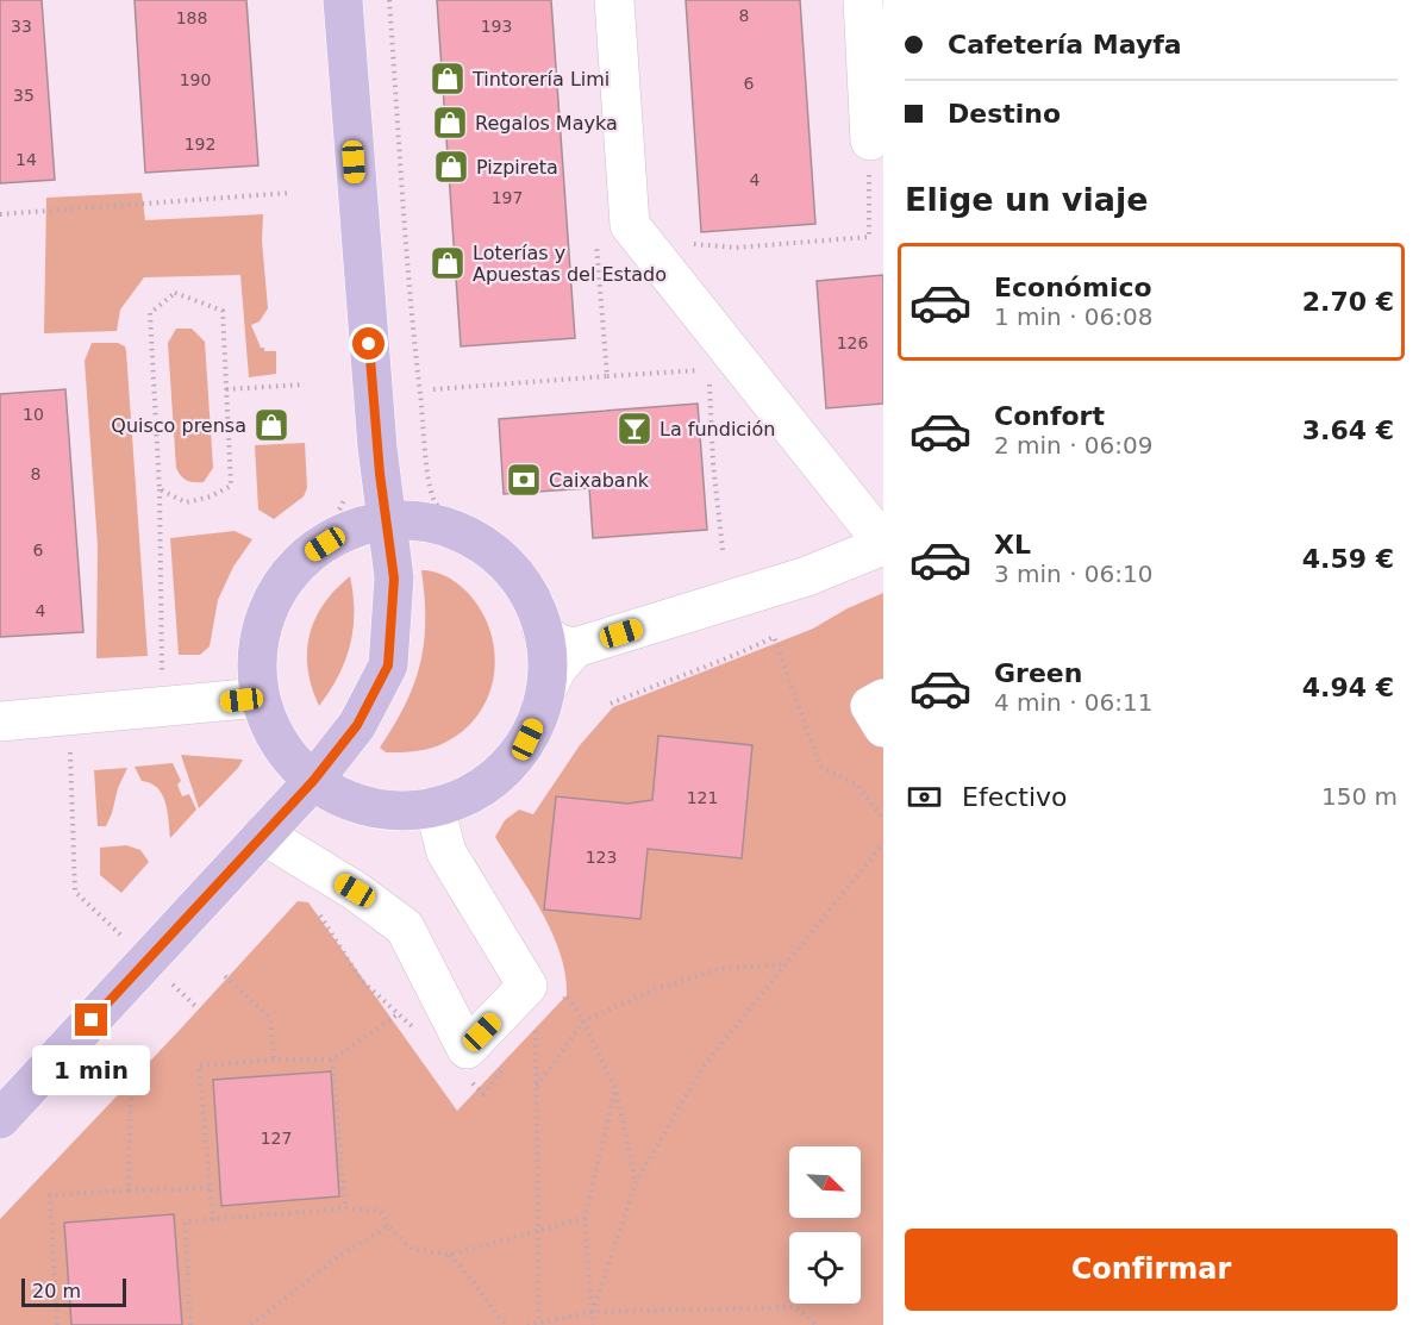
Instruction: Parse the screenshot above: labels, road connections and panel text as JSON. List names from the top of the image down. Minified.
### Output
{"places":{"shop":["Tintorería Limi","Regalos Mayka","Pizpireta","Loterías y Apuestas del Estado","Quisco prensa"],"bar":["La fundición"],"bank":["Caixabank"]},"house_numbers":["8","188","33","193","190","6","35","192","14","4","197","126","10","8","6","4","121","123","127"],"scale_bar":"20 m","north":"bottom right","page":{"banner":["Cafetería Mayfa","Destino"],"heading":"Elige un viaje","list":[{"name":"Económico","note":"1 min · 06:08","value":"2.70 €"},{"name":"Confort","note":"2 min · 06:09","value":"3.64 €"},{"name":"XL","note":"3 min · 06:10","value":"4.59 €"},{"name":"Green","note":"4 min · 06:11","value":"4.94 €"}],"pay":["Efectivo","150 m"],"bubble":"1 min","buttons":"Confirmar","scale":"20 m"}}
